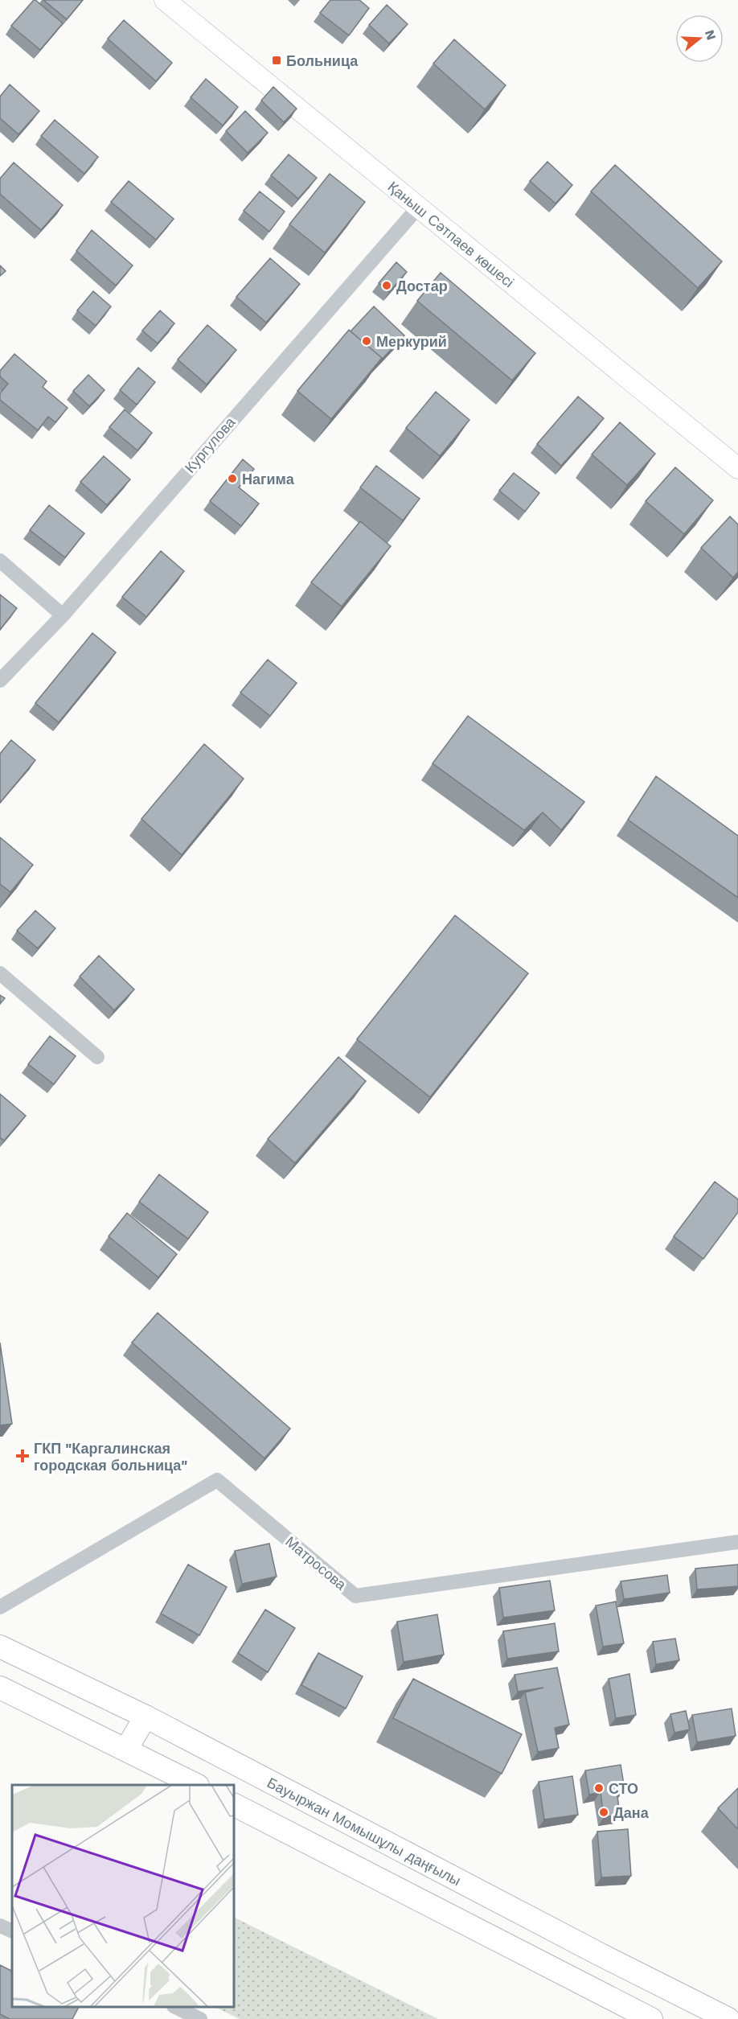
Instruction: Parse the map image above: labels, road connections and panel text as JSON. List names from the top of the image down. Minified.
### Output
{"streets":{"main road":["Бауыржан Момышұлы даңғылы"],"street":["Қаныш Сәтпаев көшесі","Кургулова","Матросова"]},"crossings":[["Қаныш Сәтпаев көшесі","Кургулова"]],"places":{"transit":["Больница"],"other":["Достар","Меркурий","Нагима","СТО","Дана"],"health":["ГКП \"Каргалинская городская больница\""]},"north":"right"}
